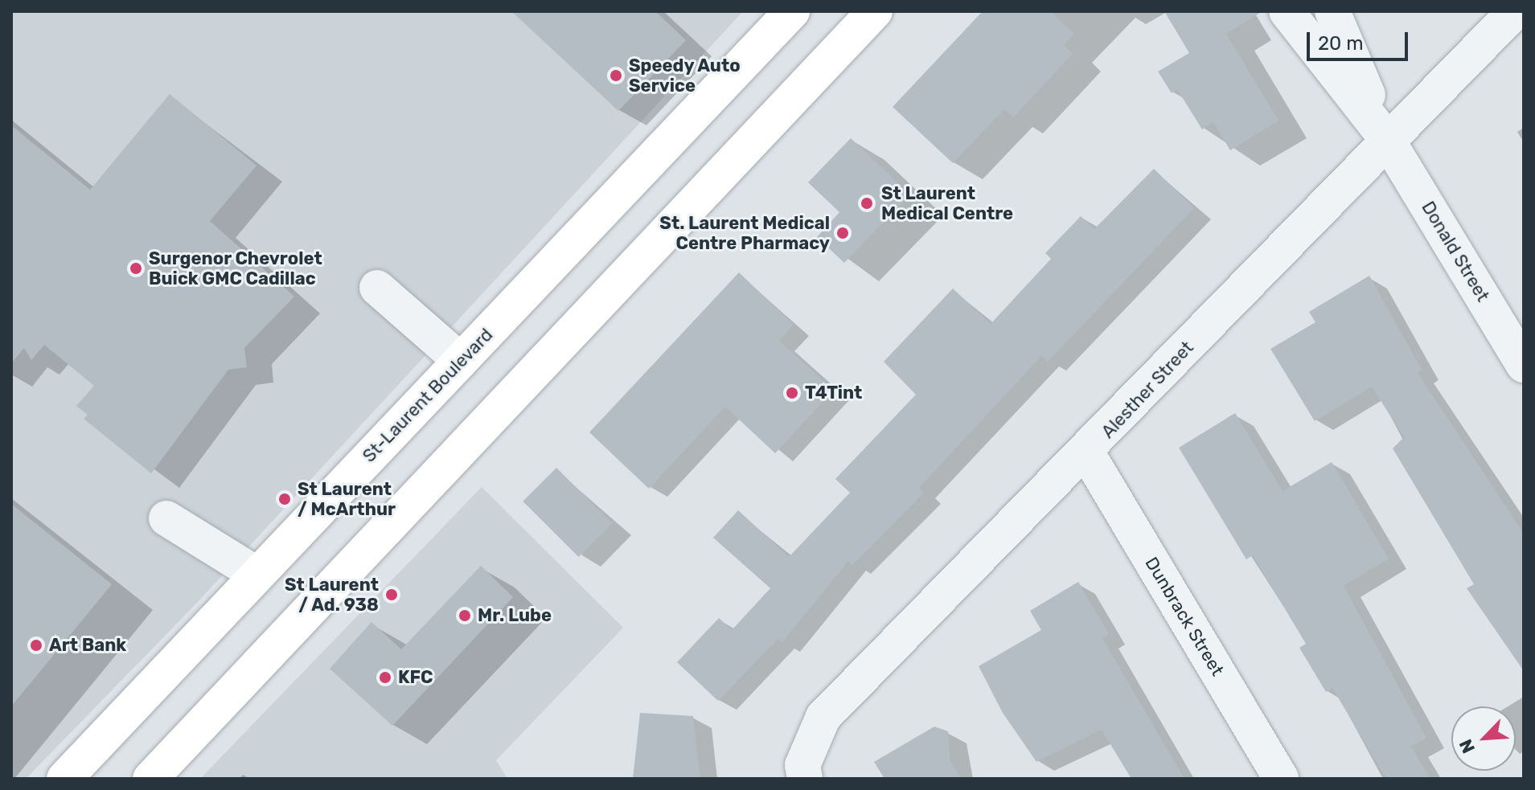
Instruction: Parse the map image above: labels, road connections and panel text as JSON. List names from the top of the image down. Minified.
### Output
{"streets":{"main road":["St-Laurent Boulevard"],"street":["Donald Street","Alesther Street","Dunbrack Street"]},"crossings":[["Donald Street","Alesther Street"],["Alesther Street","Dunbrack Street"]],"places":["Speedy Auto Service","St Laurent Medical Centre","St. Laurent Medical Centre Pharmacy","Surgenor Chevrolet Buick GMC Cadillac","T4Tint","St Laurent / McArthur","St Laurent / Ad. 938","Mr. Lube","Art Bank","KFC"],"scale_bar":"20 m","north":"bottom left"}
